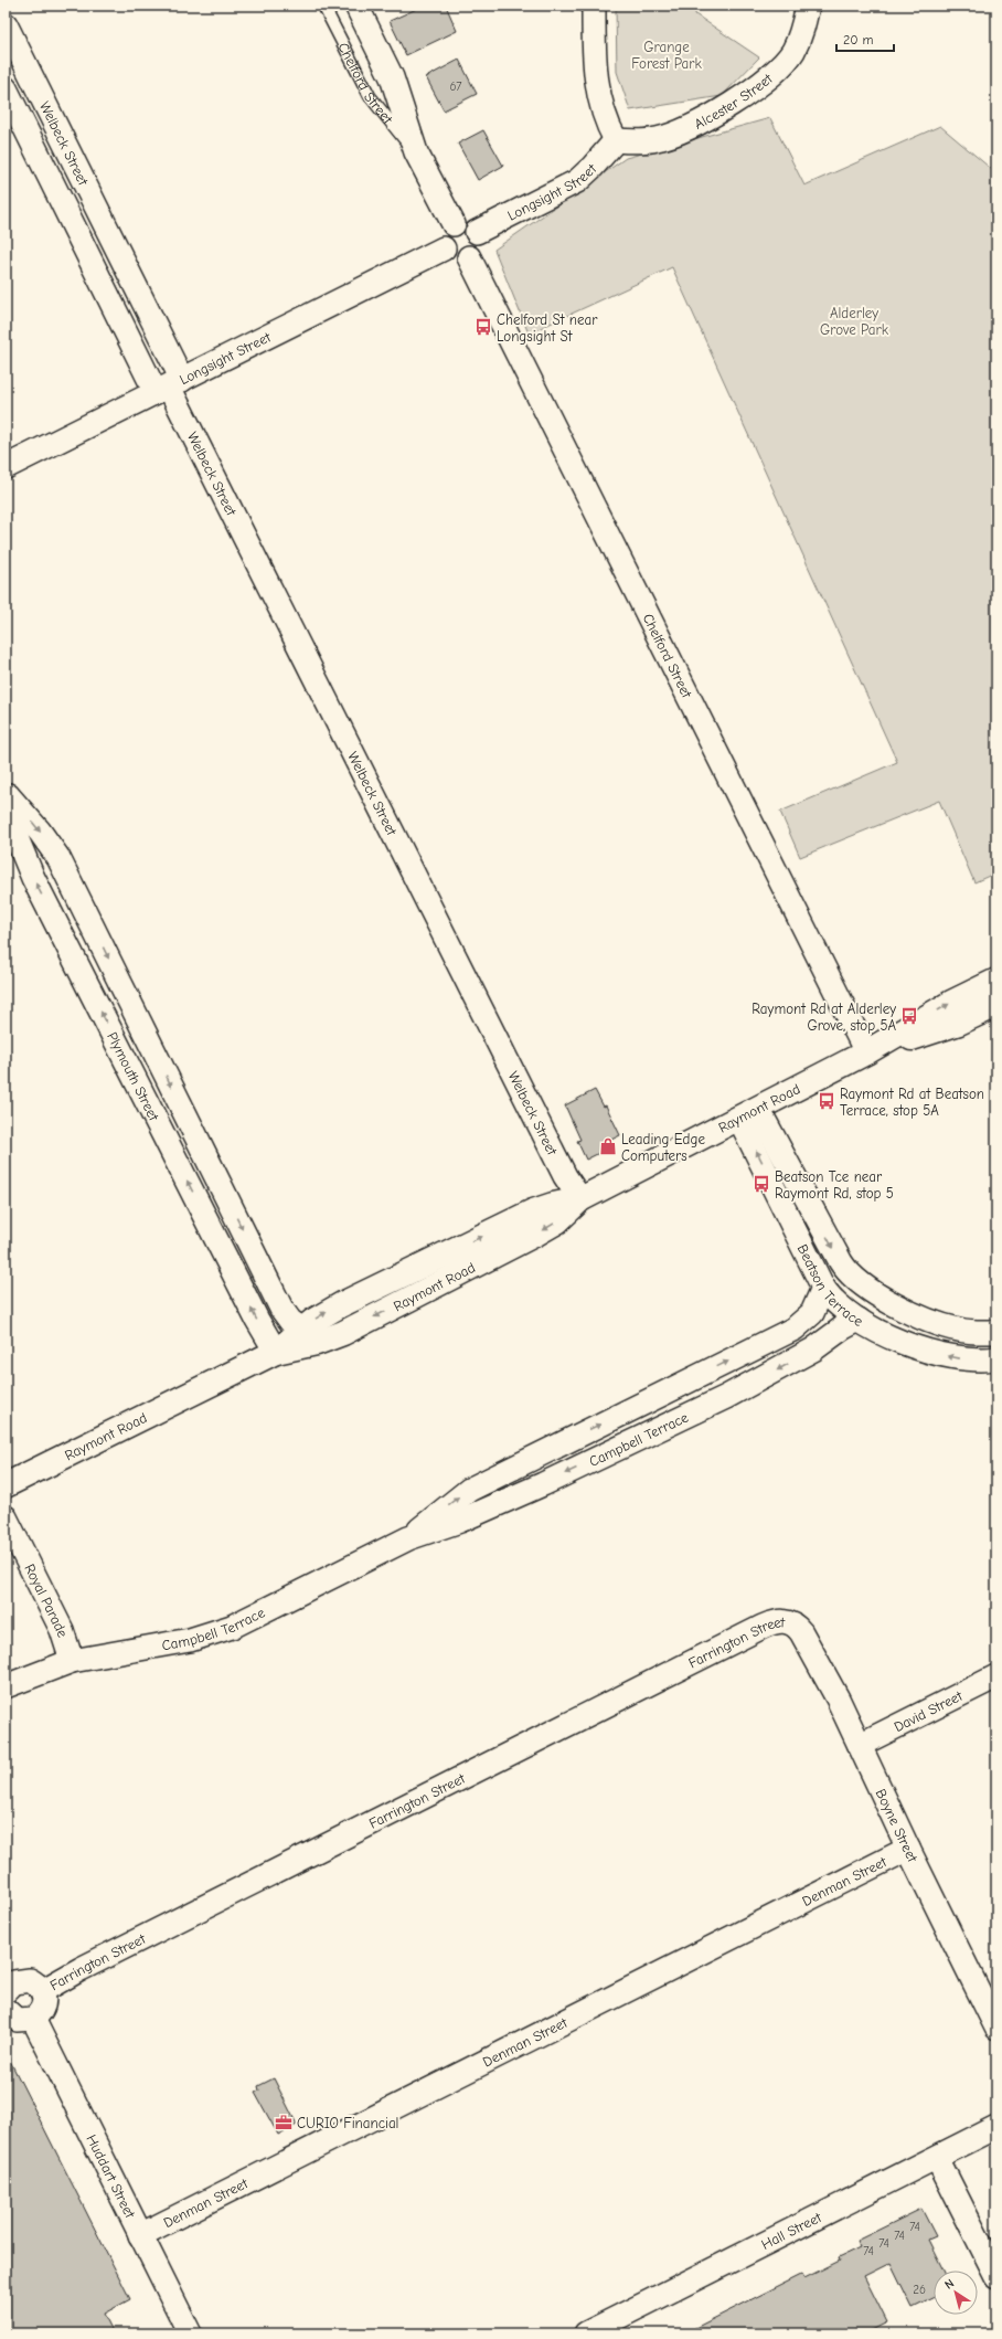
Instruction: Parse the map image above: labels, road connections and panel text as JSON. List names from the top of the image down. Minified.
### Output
{"streets":{"main road":["Raymont Road"],"street":["Chelford Street","Alcester Street","Welbeck Street","Longsight Street","Plymouth Street","Beatson Terrace","Campbell Terrace","Royal Parade","Farrington Street","David Street","Boyne Street","Denman Street","Huddart Street","Hall Street"]},"crossings":[["Chelford Street","Longsight Street"],["Chelford Street","Raymont Road"],["Alcester Street","Longsight Street"],["Welbeck Street","Longsight Street"],["Welbeck Street","Raymont Road"],["Plymouth Street","Raymont Road"],["Raymont Road","Beatson Terrace"],["Beatson Terrace","Campbell Terrace"],["Campbell Terrace","Royal Parade"],["Farrington Street","Boyne Street"],["David Street","Boyne Street"],["Boyne Street","Denman Street"],["Denman Street","Huddart Street"]],"parks":["Grange Forest Park","Alderley Grove Park"],"places":{"bus stop":["Chelford St near Longsight St","Raymont Rd at Alderley Grove, stop 5A","Raymont Rd at Beatson Terrace, stop 5A","Beatson Tce near Raymont Rd, stop 5"],"shop":["Leading Edge Computers"],"office":["CURIO Financial"]},"house_numbers":["67","74","74","74","74","26"],"scale_bar":"20 m","north":"top left"}
